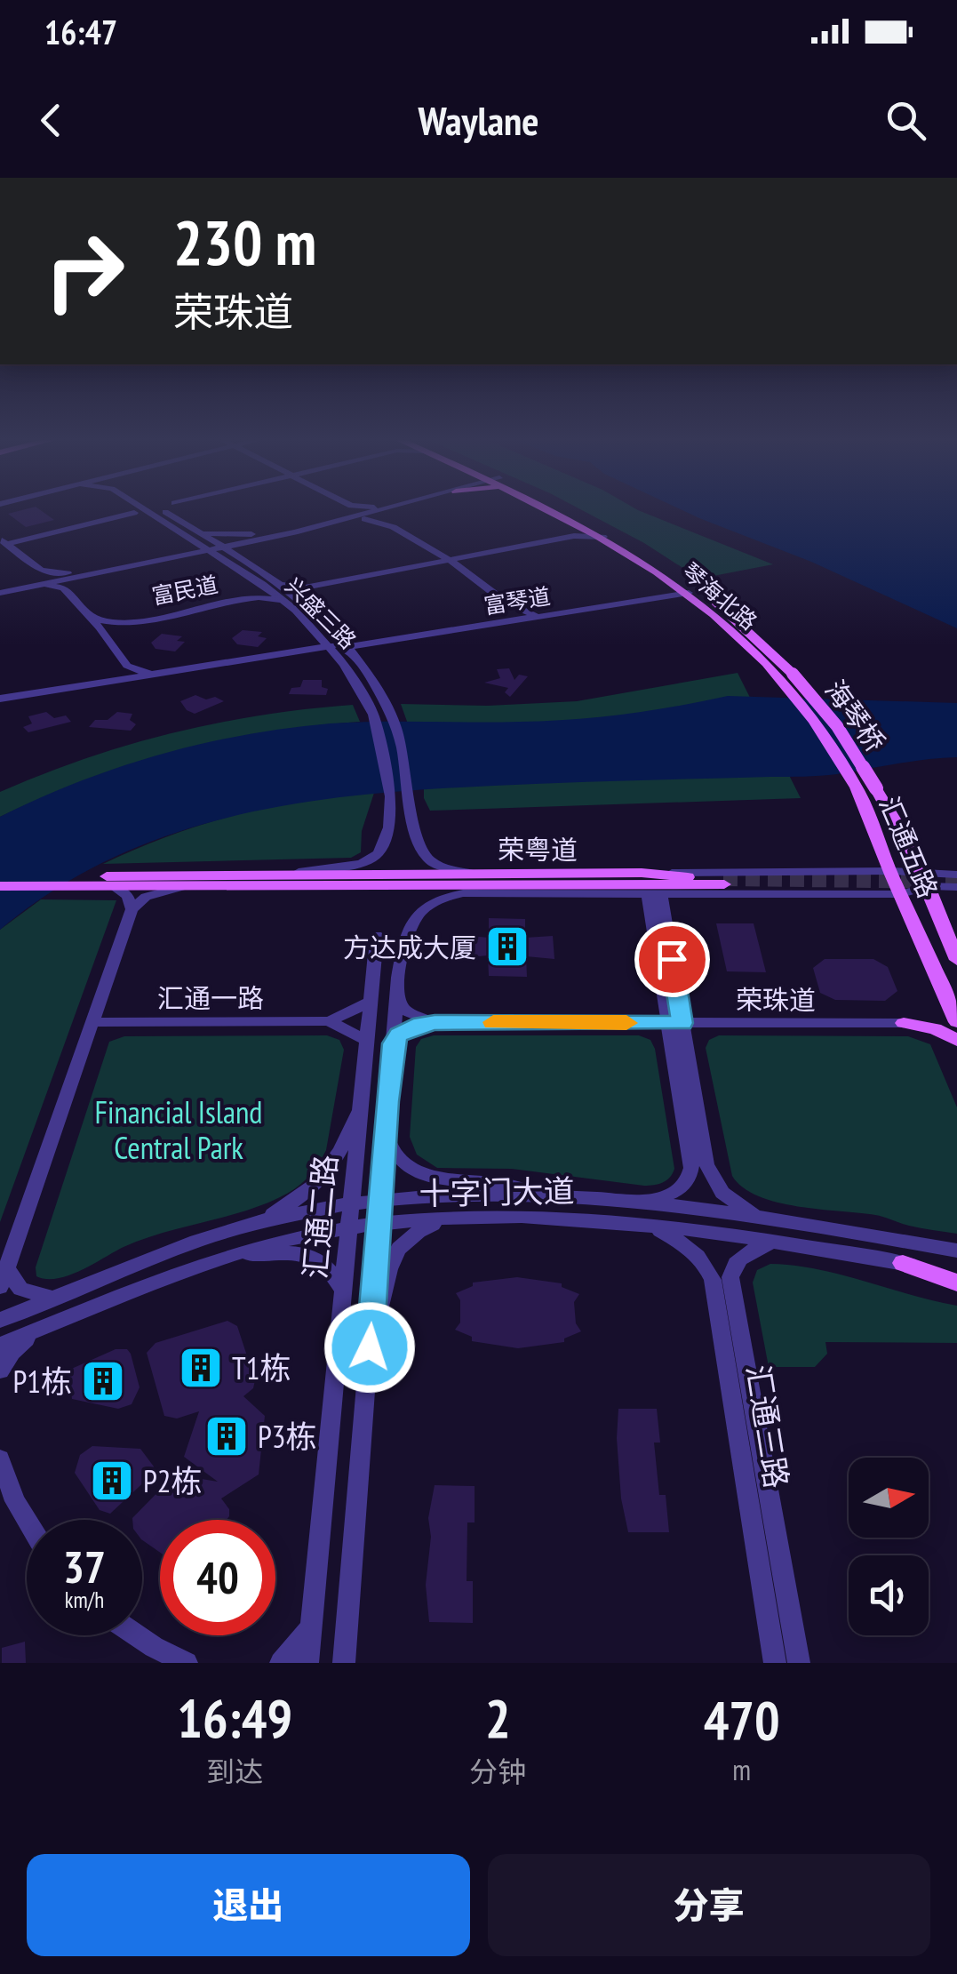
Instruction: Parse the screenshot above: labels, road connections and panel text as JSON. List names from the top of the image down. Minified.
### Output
{"streets":{"main road":["琴海北路","海琴桥","汇通五路","荣粤道"],"street":["富民道","富琴道","兴盛三路","汇通一路","荣珠道","十字门大道","汇通二路","汇通三路"]},"crossings":[["富民道","兴盛三路"],["琴海北路","富琴道"],["琴海北路","海琴桥"],["富琴道","兴盛三路"],["兴盛三路","荣粤道"],["海琴桥","汇通五路"],["汇通五路","荣粤道"],["十字门大道","汇通二路"],["十字门大道","汇通三路"]],"parks":["Financial Island Central Park"],"places":{"building":["方达成大厦","T1栋","P1栋","P3栋","P2栋"]},"north":"right","page":{"status":"16:47","header":"Waylane","turn":["230 m","荣珠道"],"speed":"37 km/h","limit":"40","eta":["16:49","到达","2","分钟","470","m"],"buttons":["退出","分享"]}}
